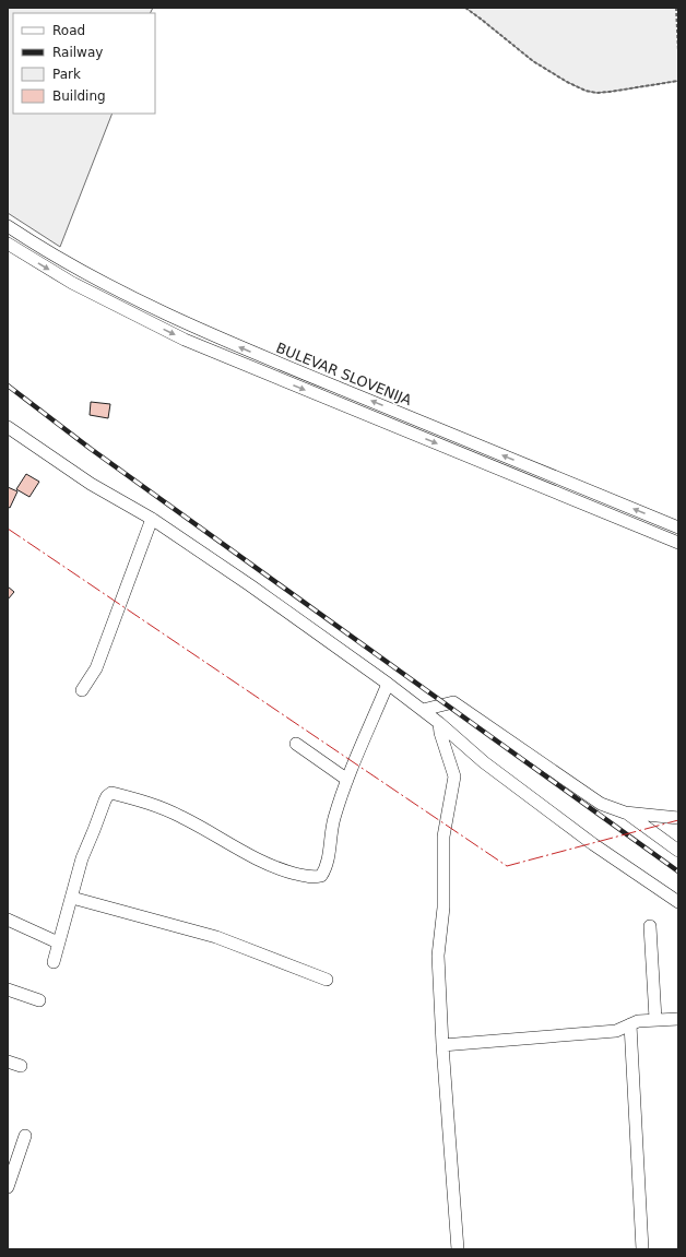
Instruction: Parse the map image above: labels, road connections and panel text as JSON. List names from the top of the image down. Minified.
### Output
{"streets":{"street":["BULEVAR SLOVENIJA"]},"legend":["Road","Railway","Park","Building"]}
